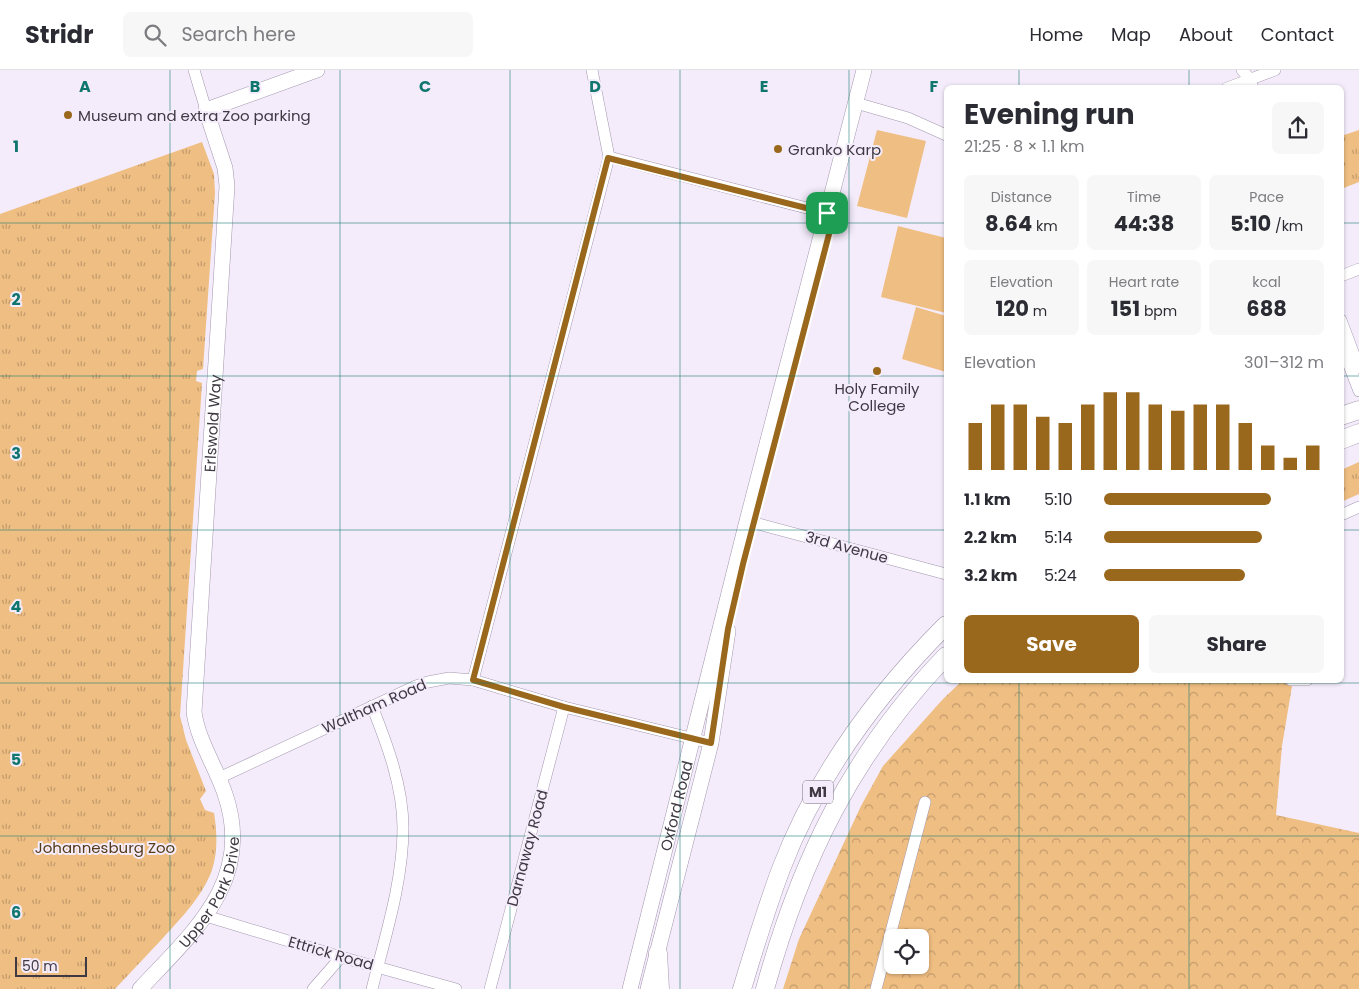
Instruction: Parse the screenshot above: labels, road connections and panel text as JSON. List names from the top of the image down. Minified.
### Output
{"streets":{"highway":["M1"],"main road":["Erlswold Way","Oxford Road","Upper Park Drive"],"street":["3rd Avenue","Waltham Road","Darnaway Road","Ettrick Road"]},"crossings":[["Erlswold Way","Waltham Road"],["Erlswold Way","Upper Park Drive"],["3rd Avenue","Oxford Road"],["Waltham Road","Oxford Road"],["Waltham Road","Darnaway Road"],["Waltham Road","Upper Park Drive"],["Upper Park Drive","Ettrick Road"]],"parks":["Johannesburg Zoo"],"places":["Museum and extra Zoo parking","Granko Karp","Holy Family College"],"scale_bar":"50 m","page":{"header":"Stridr","search":"Search here","nav":["Home","Map","About","Contact"],"heading":["Evening run","21:25 · 8 × 1.1 km"],"stats":[["Distance","8.64 km"],["Time","44:38"],["Pace","5:10 /km"],["Elevation","120 m"],["Heart rate","151 bpm"],["kcal","688"]],"chart":["Elevation","301–312 m"],"list":[{"name":"1.1 km","note":"5:10"},{"name":"2.2 km","note":"5:14"},{"name":"3.2 km","note":"5:24"}],"buttons":["Save","Share"],"scale":"50 m"},"grid":{"columns":["A","B","C","D","E","F"],"rows":["1","2","3","4","5","6"]}}
